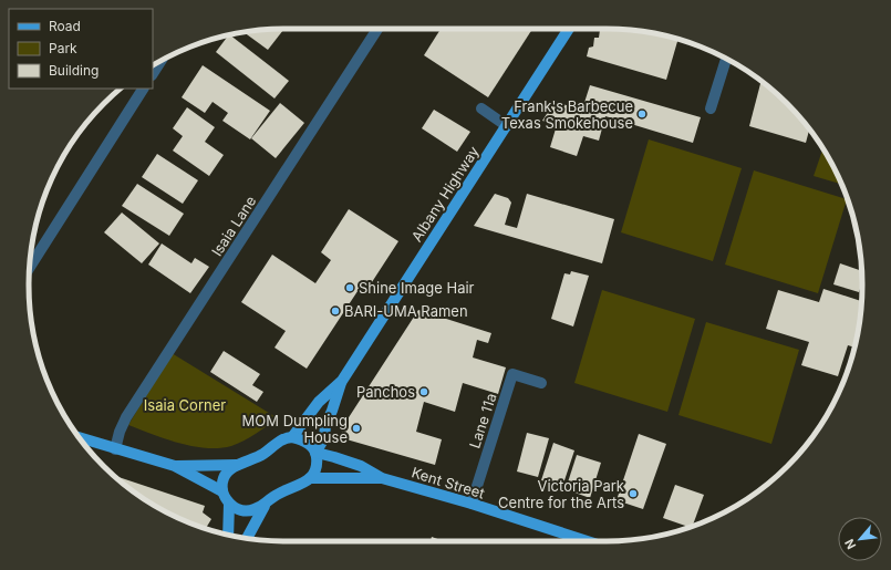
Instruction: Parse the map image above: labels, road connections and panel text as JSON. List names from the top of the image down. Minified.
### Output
{"streets":{"main road":["Albany Highway","Kent Street"],"street":["Isaia Lane","Lane 11a"]},"crossings":[["Albany Highway","Kent Street"],["Lane 11a","Kent Street"]],"parks":["Isaia Corner"],"places":["Frank's Barbecue Texas Smokehouse","Shine Image Hair","BARI-UMA Ramen","Panchos","MOM Dumpling House","Victoria Park Centre for the Arts"],"legend":["Road","Park","Building"],"north":"bottom left"}
